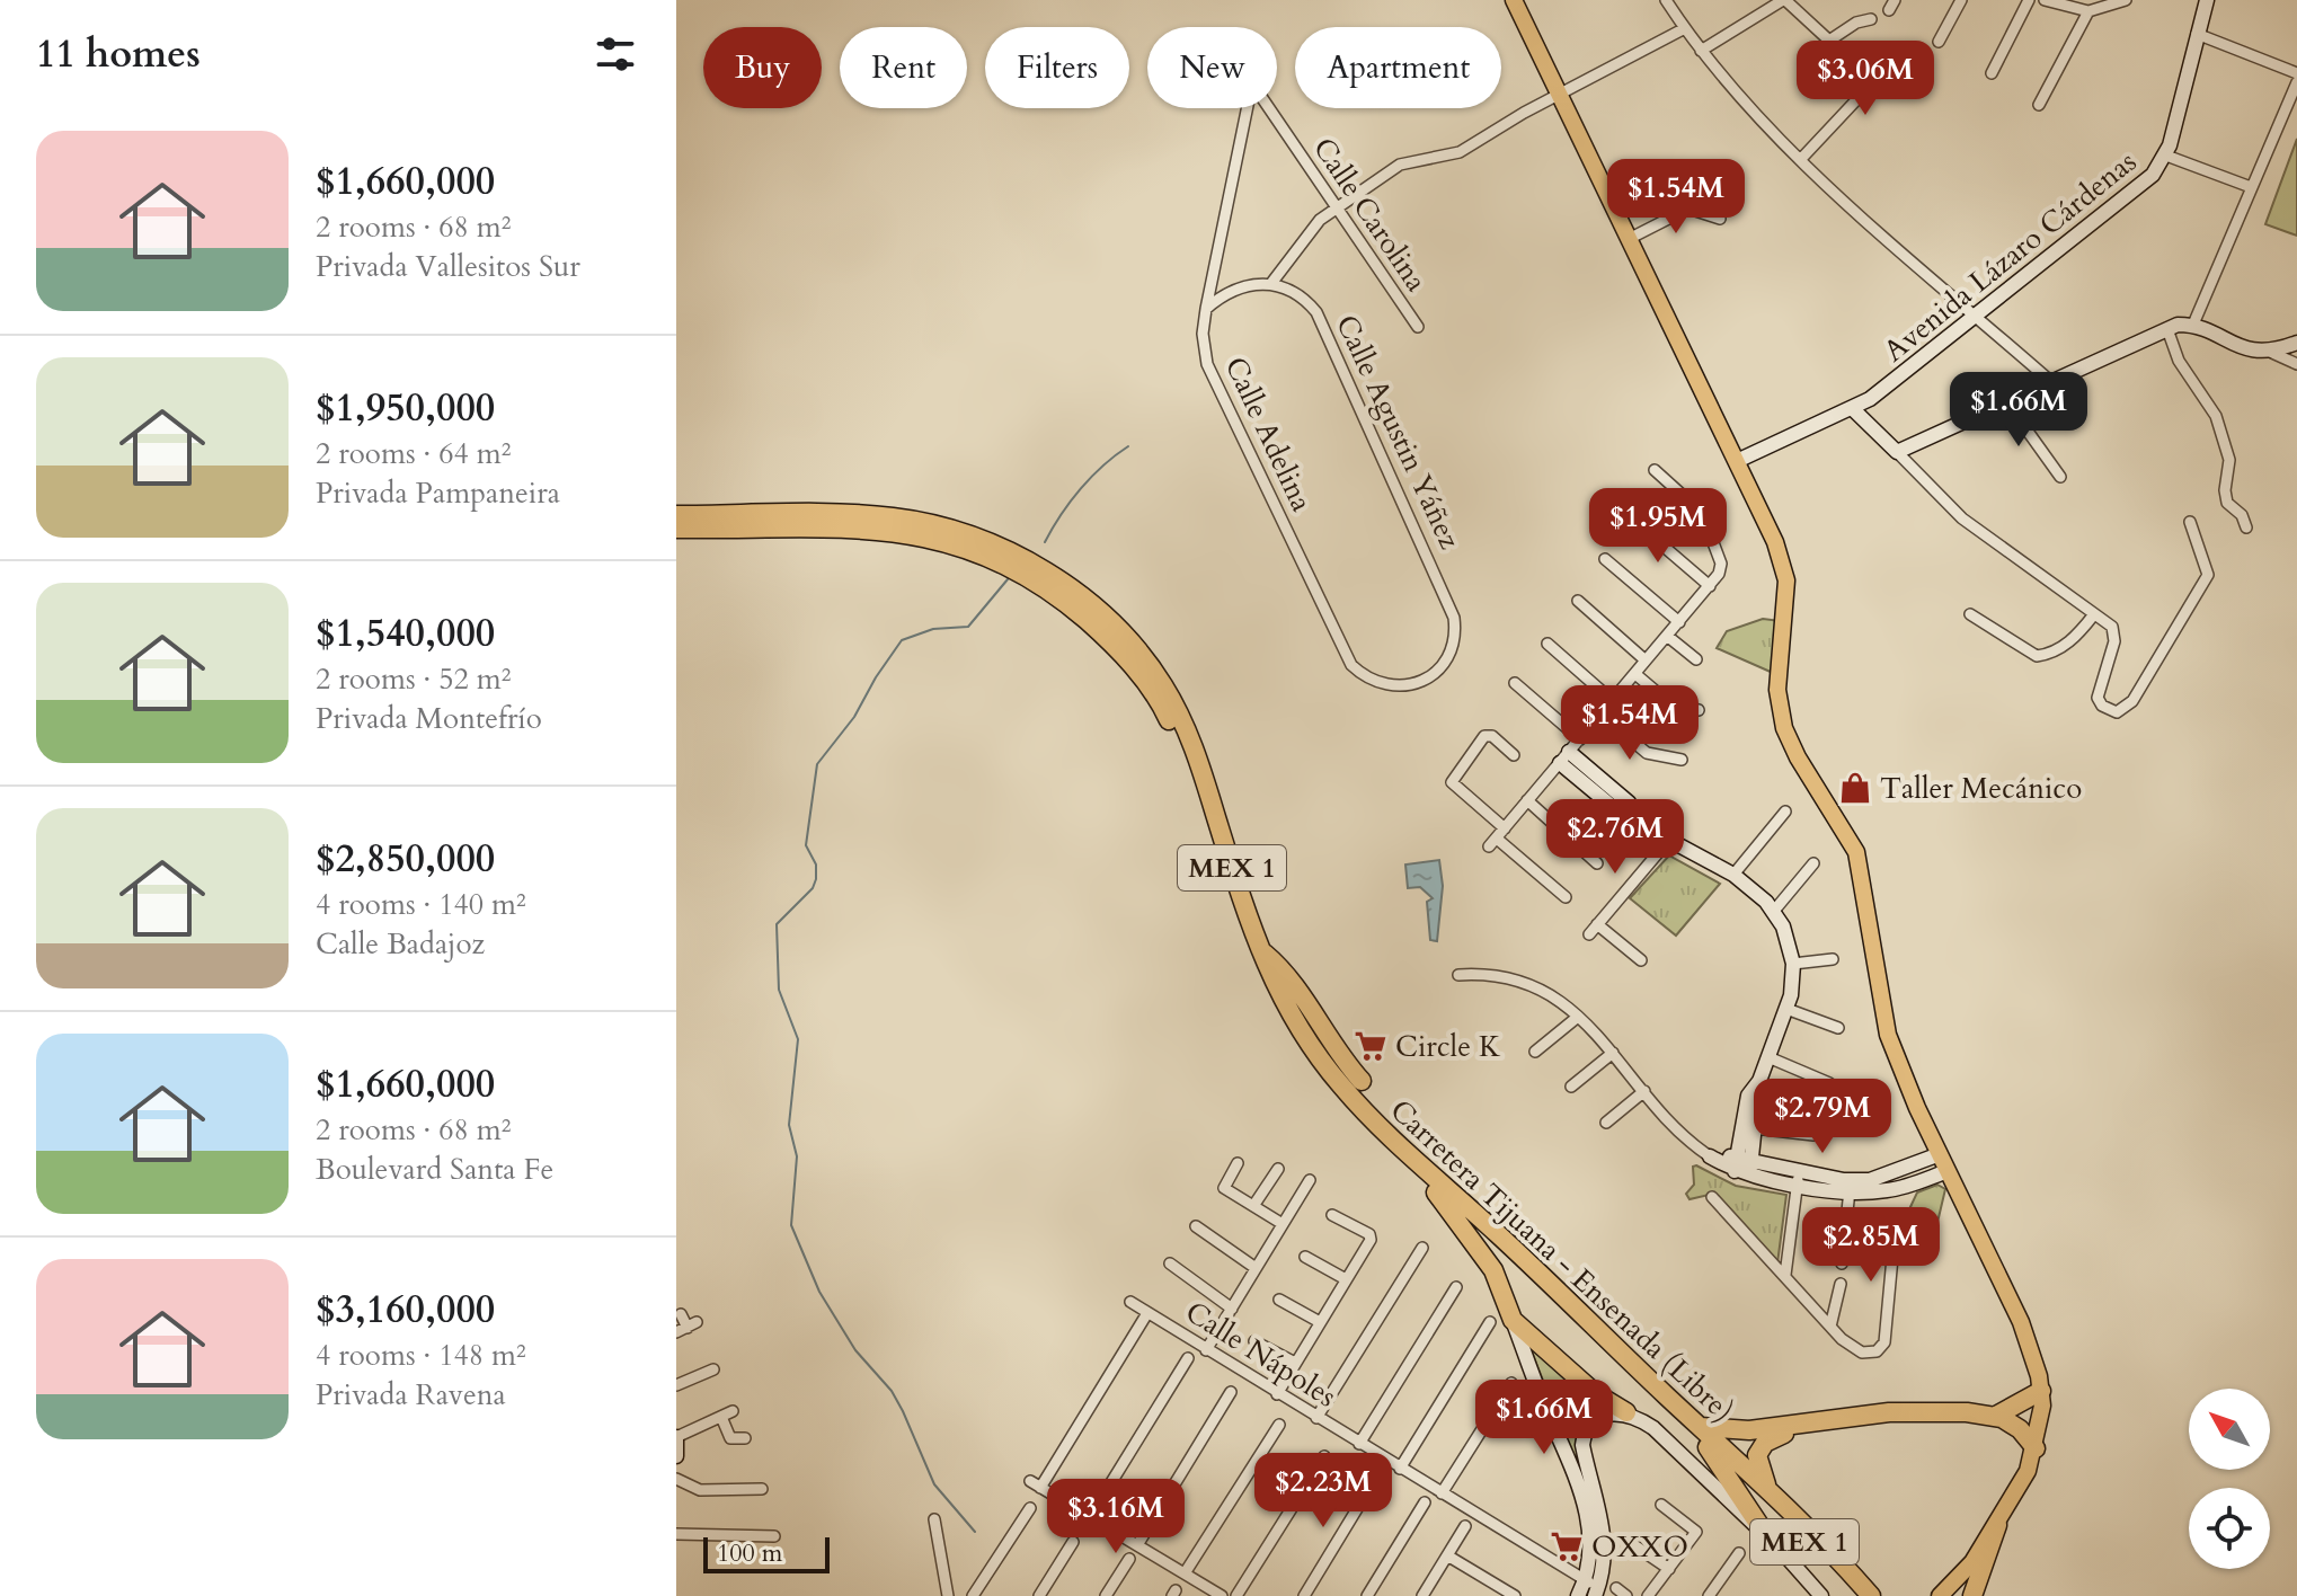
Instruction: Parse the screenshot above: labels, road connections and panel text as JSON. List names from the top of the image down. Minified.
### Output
{"streets":{"highway":["MEX 1","Carretera Tijuana - Ensenada (Libre)"],"street":["Calle Carolina","Avenida Lázaro Cárdenas","Calle Agustin Yáñez","Calle Adelina","Calle Nápoles"]},"crossings":[["Calle Agustin Yáñez","Calle Adelina"]],"places":{"shop":["Taller Mecánico"],"supermarket":["Circle K","OXXO"]},"scale_bar":"100 m","north":"top left","page":{"heading":"11 homes","chip":["Buy","Rent","Filters","New","Apartment"],"price":["$3.06M","$1.54M","$1.66M","$1.95M","$1.54M","$2.76M","$2.79M","$2.85M","$1.66M","$2.23M","$3.16M"],"list":[{"name":"$1,660,000","note":"2 rooms · 68 m² · Privada Vallesitos Sur"},{"name":"$1,950,000","note":"2 rooms · 64 m² · Privada Pampaneira"},{"name":"$1,540,000","note":"2 rooms · 52 m² · Privada Montefrío"},{"name":"$2,850,000","note":"4 rooms · 140 m² · Calle Badajoz"},{"name":"$1,660,000","note":"2 rooms · 68 m² · Boulevard Santa Fe"},{"name":"$3,160,000","note":"4 rooms · 148 m² · Privada Ravena"}],"scale":"100 m"}}
